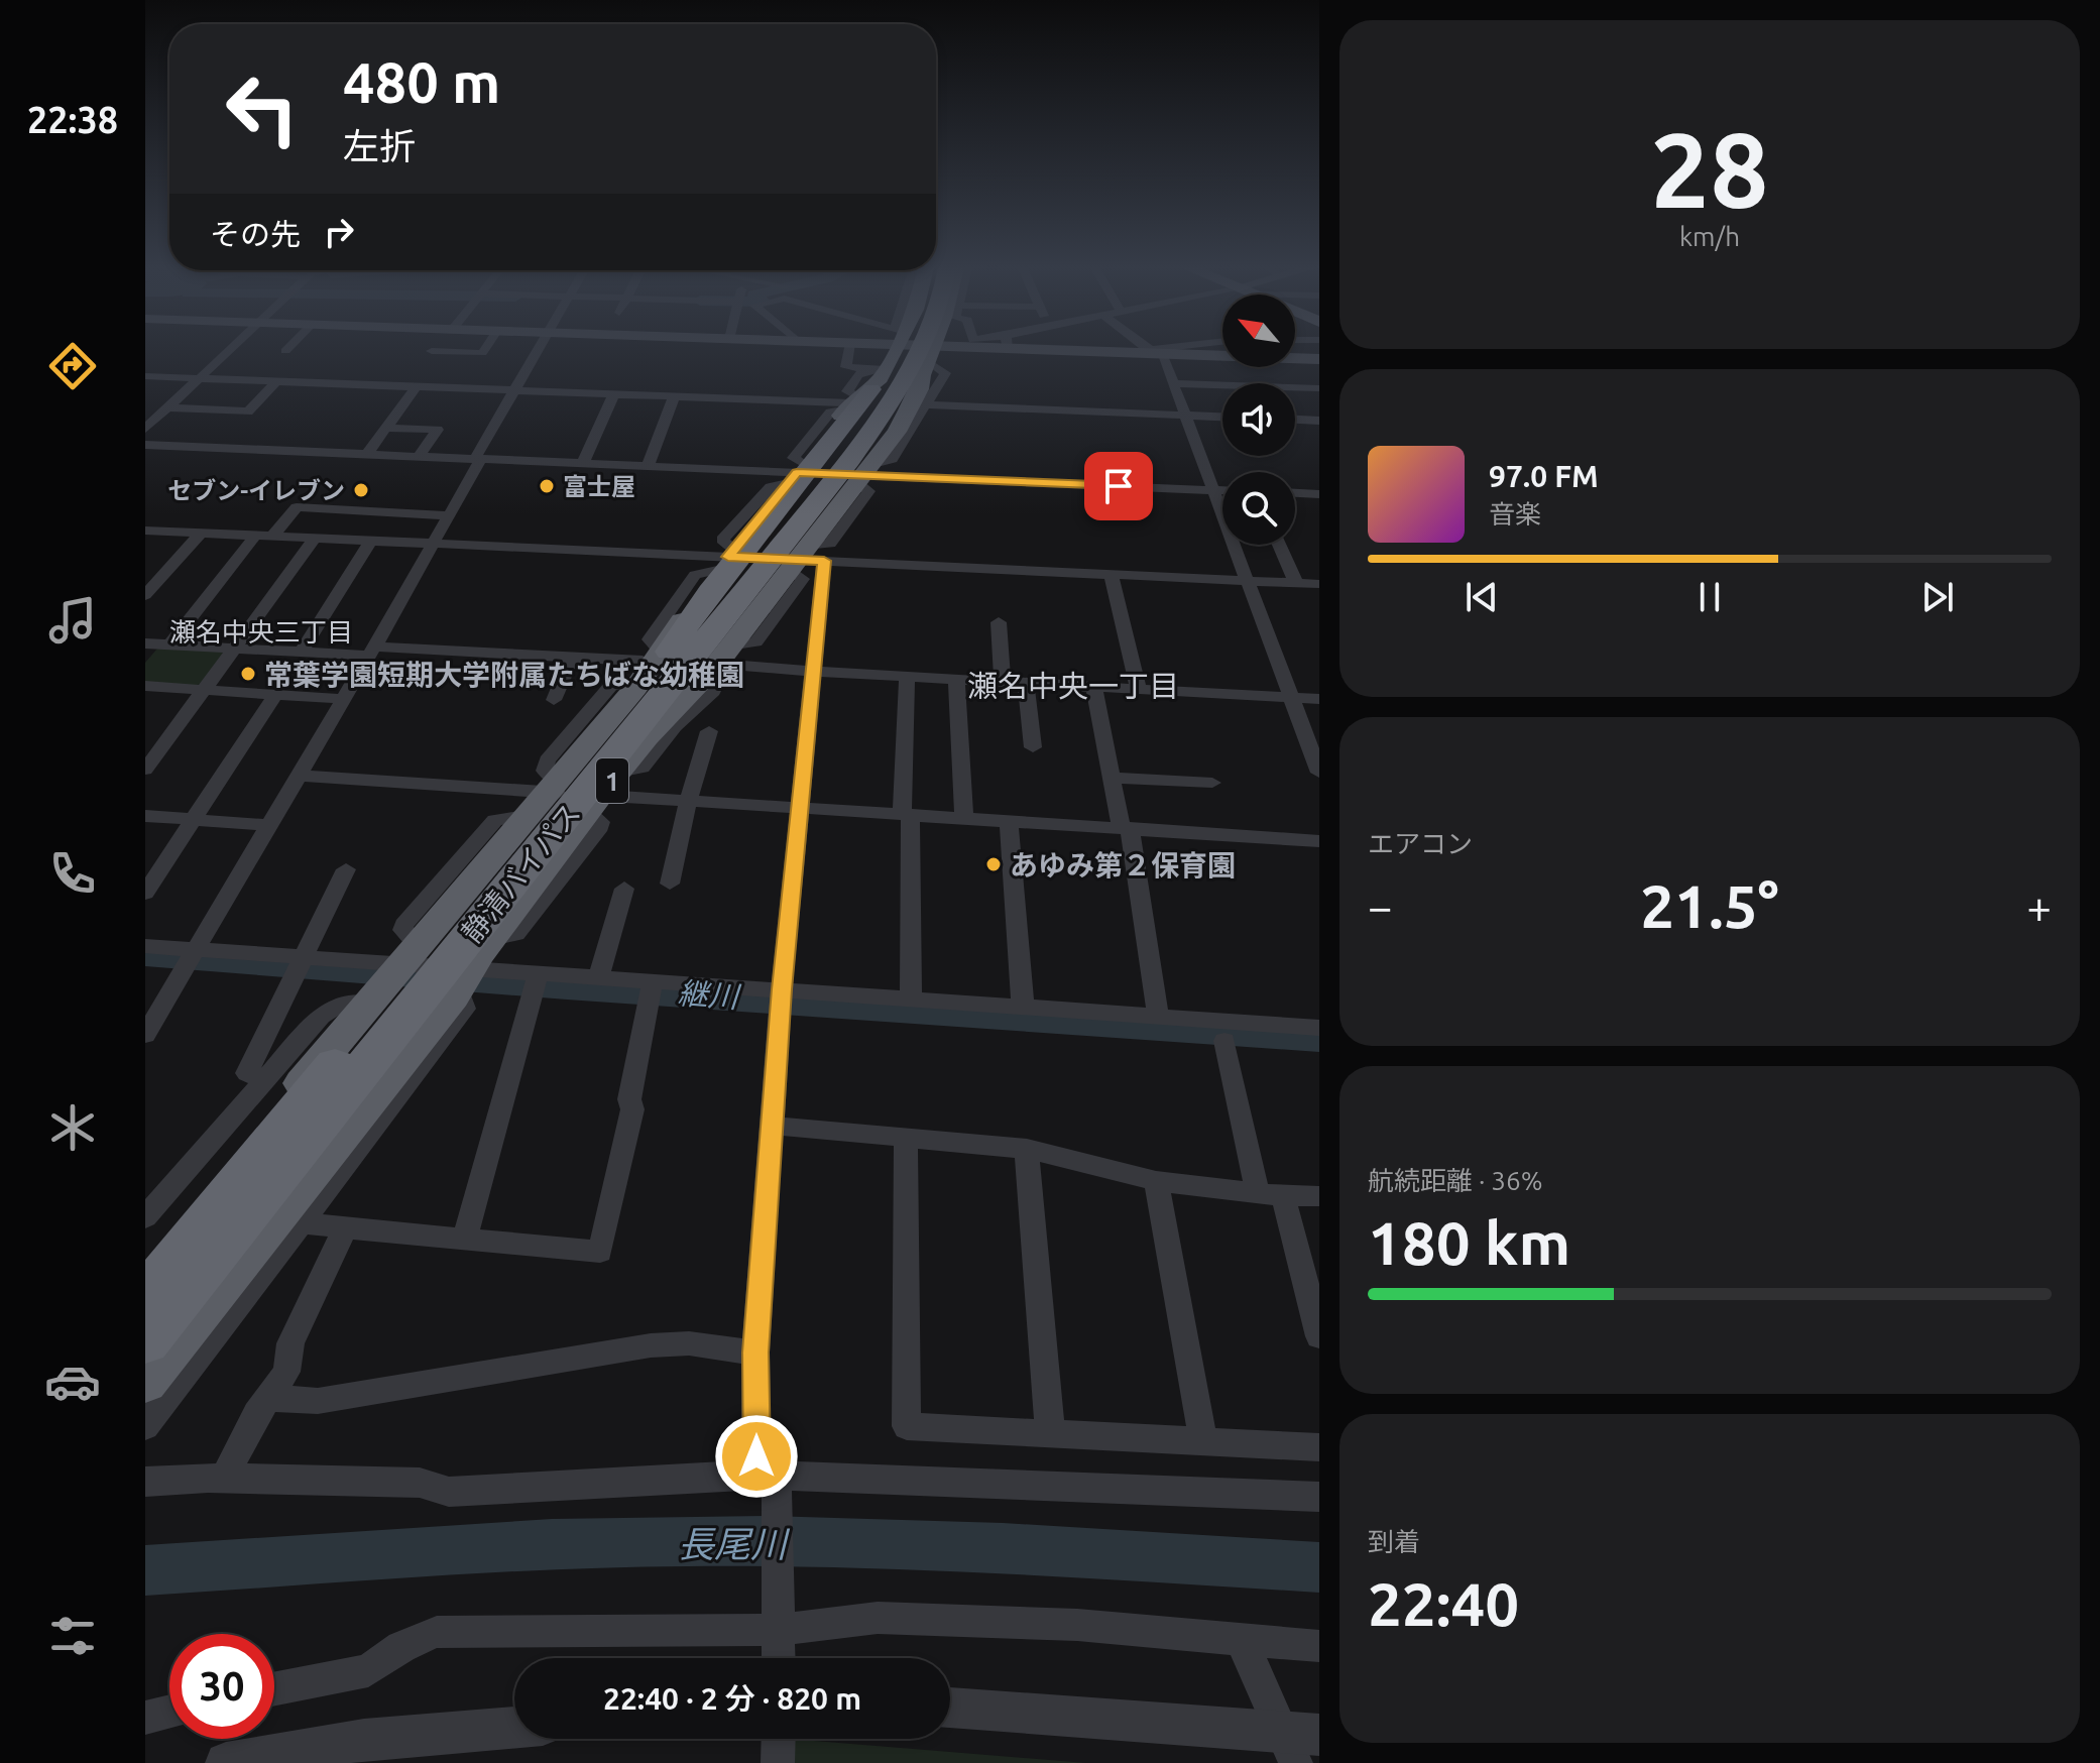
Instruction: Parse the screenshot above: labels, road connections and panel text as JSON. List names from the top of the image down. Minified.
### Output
{"streets":{"highway":["1","静清バイパス"]},"crossings":[["1","静清バイパス"]],"districts":["瀬名中央三丁目","瀬名中央一丁目"],"water":["継川","長尾川"],"places":["富士屋","セブン-イレブン","常葉学園短期大学附属たちばな幼稚園","あゆみ第２保育園"],"north":"top left","page":{"tabs":"22:38","tile":[["28","km/h"],"エアコン",["航続距離 · 36%","180 km"],["到着","22:40"]],"turn":["480 m","左折"],"then":"その先","song":["97.0 FM","音楽"],"heat":["−","21.5°","+"],"limit":"30","trip":"22:40 · 2 分 · 820 m"}}
